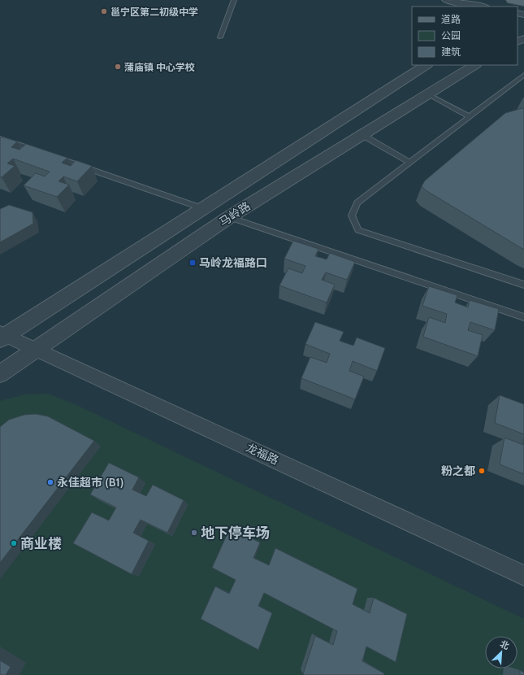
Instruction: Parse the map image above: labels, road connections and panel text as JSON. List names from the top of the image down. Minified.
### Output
{"streets":{"street":["马岭路","龙福路"]},"crossings":[["马岭路","龙福路"]],"places":{"other":["邕宁区第二初级中学","蒲庙镇 中心学校","粉之都","永佳超市 (B1)","地下停车场","商业楼"],"transit":["马岭龙福路口"]},"legend":["道路","公园","建筑"],"north":"top right"}
